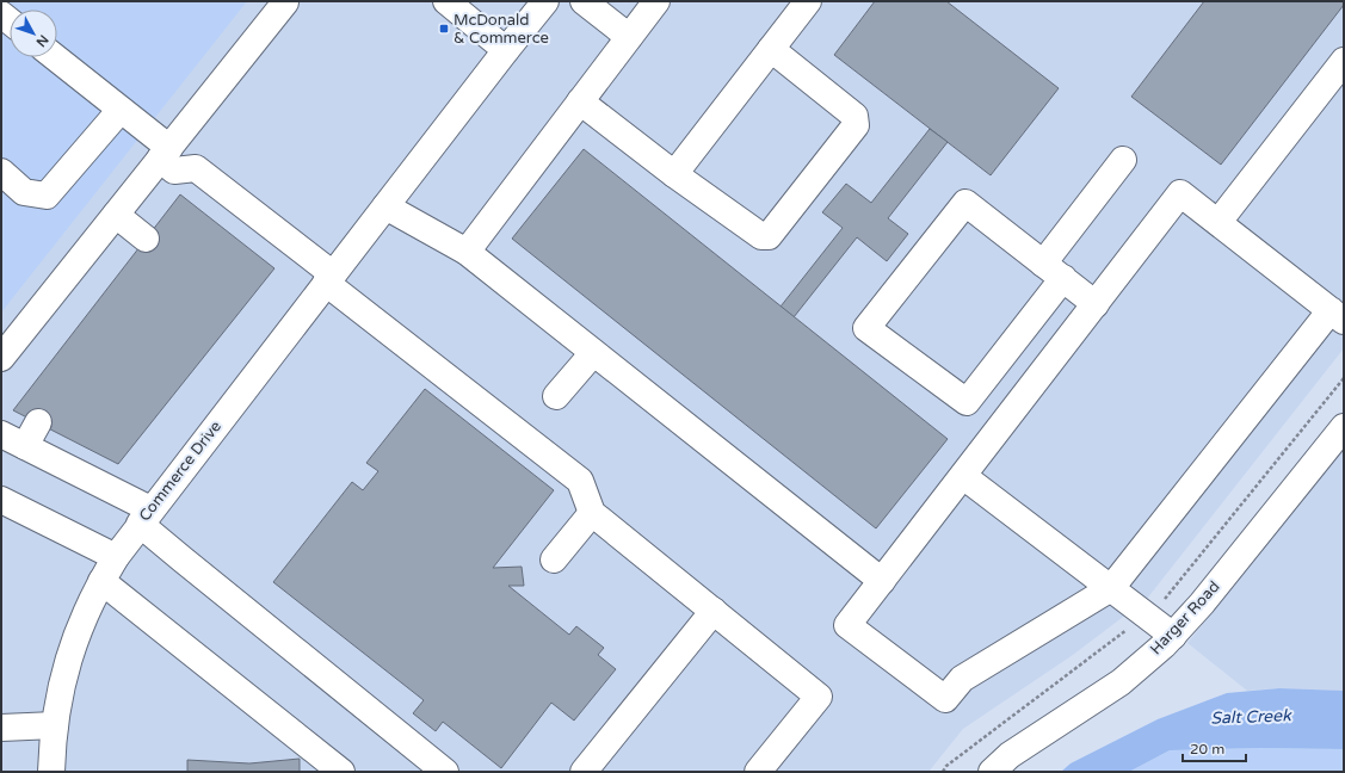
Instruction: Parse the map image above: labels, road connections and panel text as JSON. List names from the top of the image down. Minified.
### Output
{"streets":{"street":["Commerce Drive","Harger Road"]},"water":["Salt Creek"],"places":{"transit":["McDonald & Commerce"]},"scale_bar":"20 m","north":"bottom right"}
